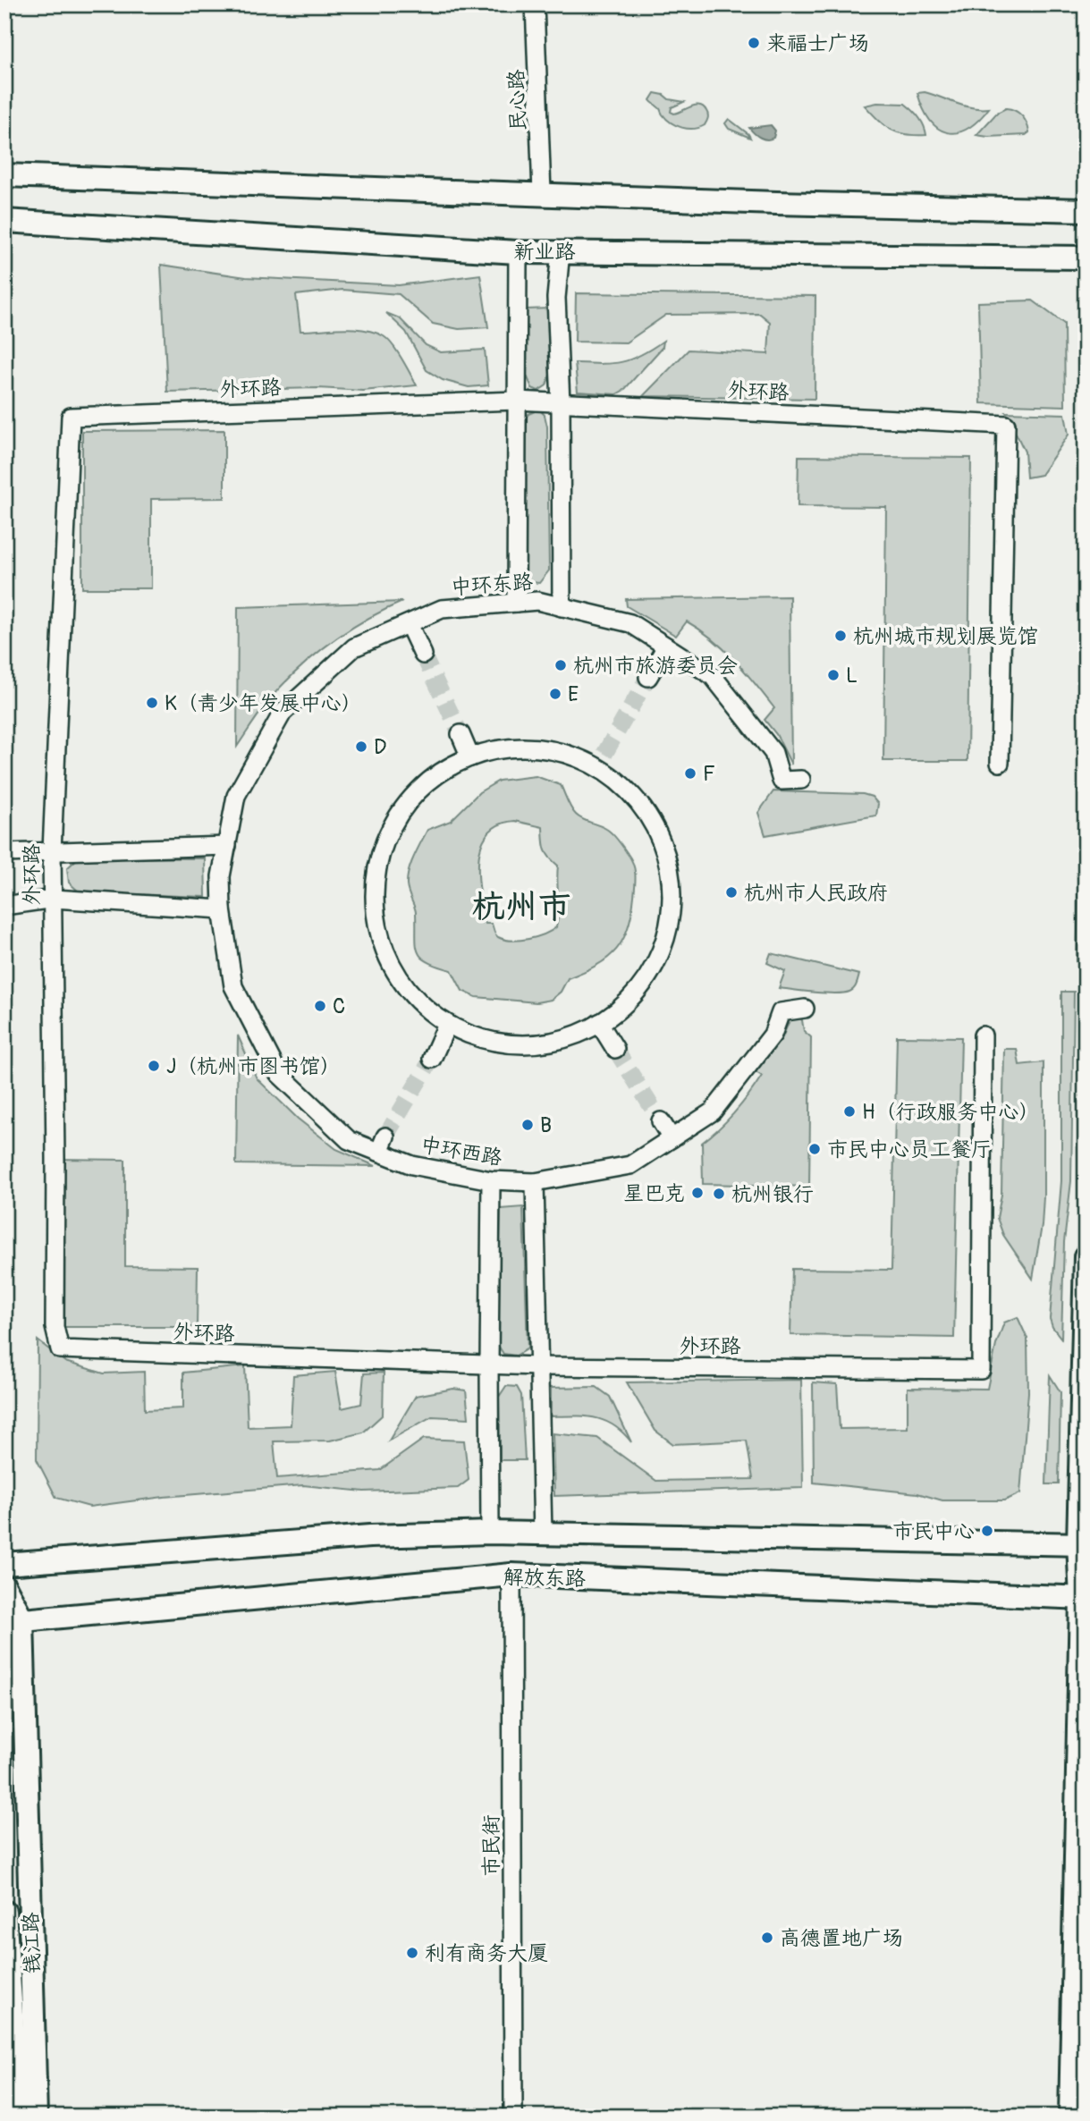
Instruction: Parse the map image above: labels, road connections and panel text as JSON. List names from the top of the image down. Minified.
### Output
{"streets":{"main road":["新业路","解放东路","钱江路"],"street":["民心路","外环路","中环东路","中环西路","市民街"]},"crossings":[["中环东路","中环西路"],["解放东路","市民街"],["解放东路","钱江路"]],"districts":["杭州市"],"places":["来福士广场","杭州城市规划展览馆","杭州市旅游委员会","L","E","K（青少年发展中心）","D","F","杭州市人民政府","C","J（杭州市图书馆）","H（行政服务中心）","B","市民中心员工餐厅","星巴克","杭州银行","市民中心","高德置地广场","利有商务大厦"]}
